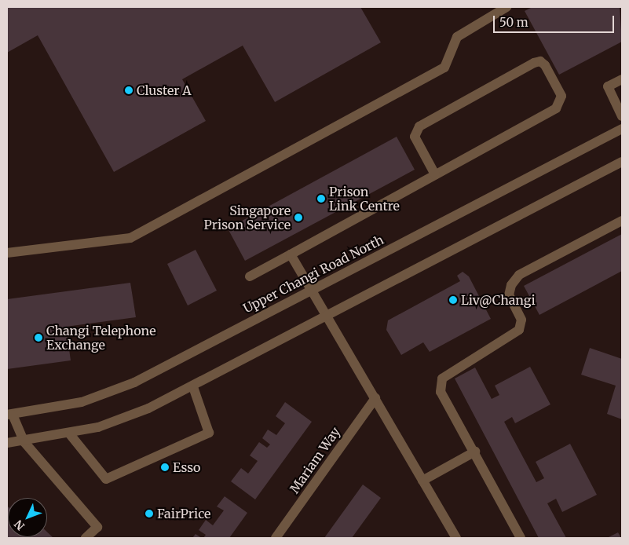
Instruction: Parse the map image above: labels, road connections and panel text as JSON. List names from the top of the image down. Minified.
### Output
{"streets":{"street":["Upper Changi Road North","Mariam Way"]},"places":["Cluster A","Prison Link Centre","Singapore Prison Service","Liv@Changi","Changi Telephone Exchange","Esso","FairPrice"],"scale_bar":"50 m","north":"bottom left"}
